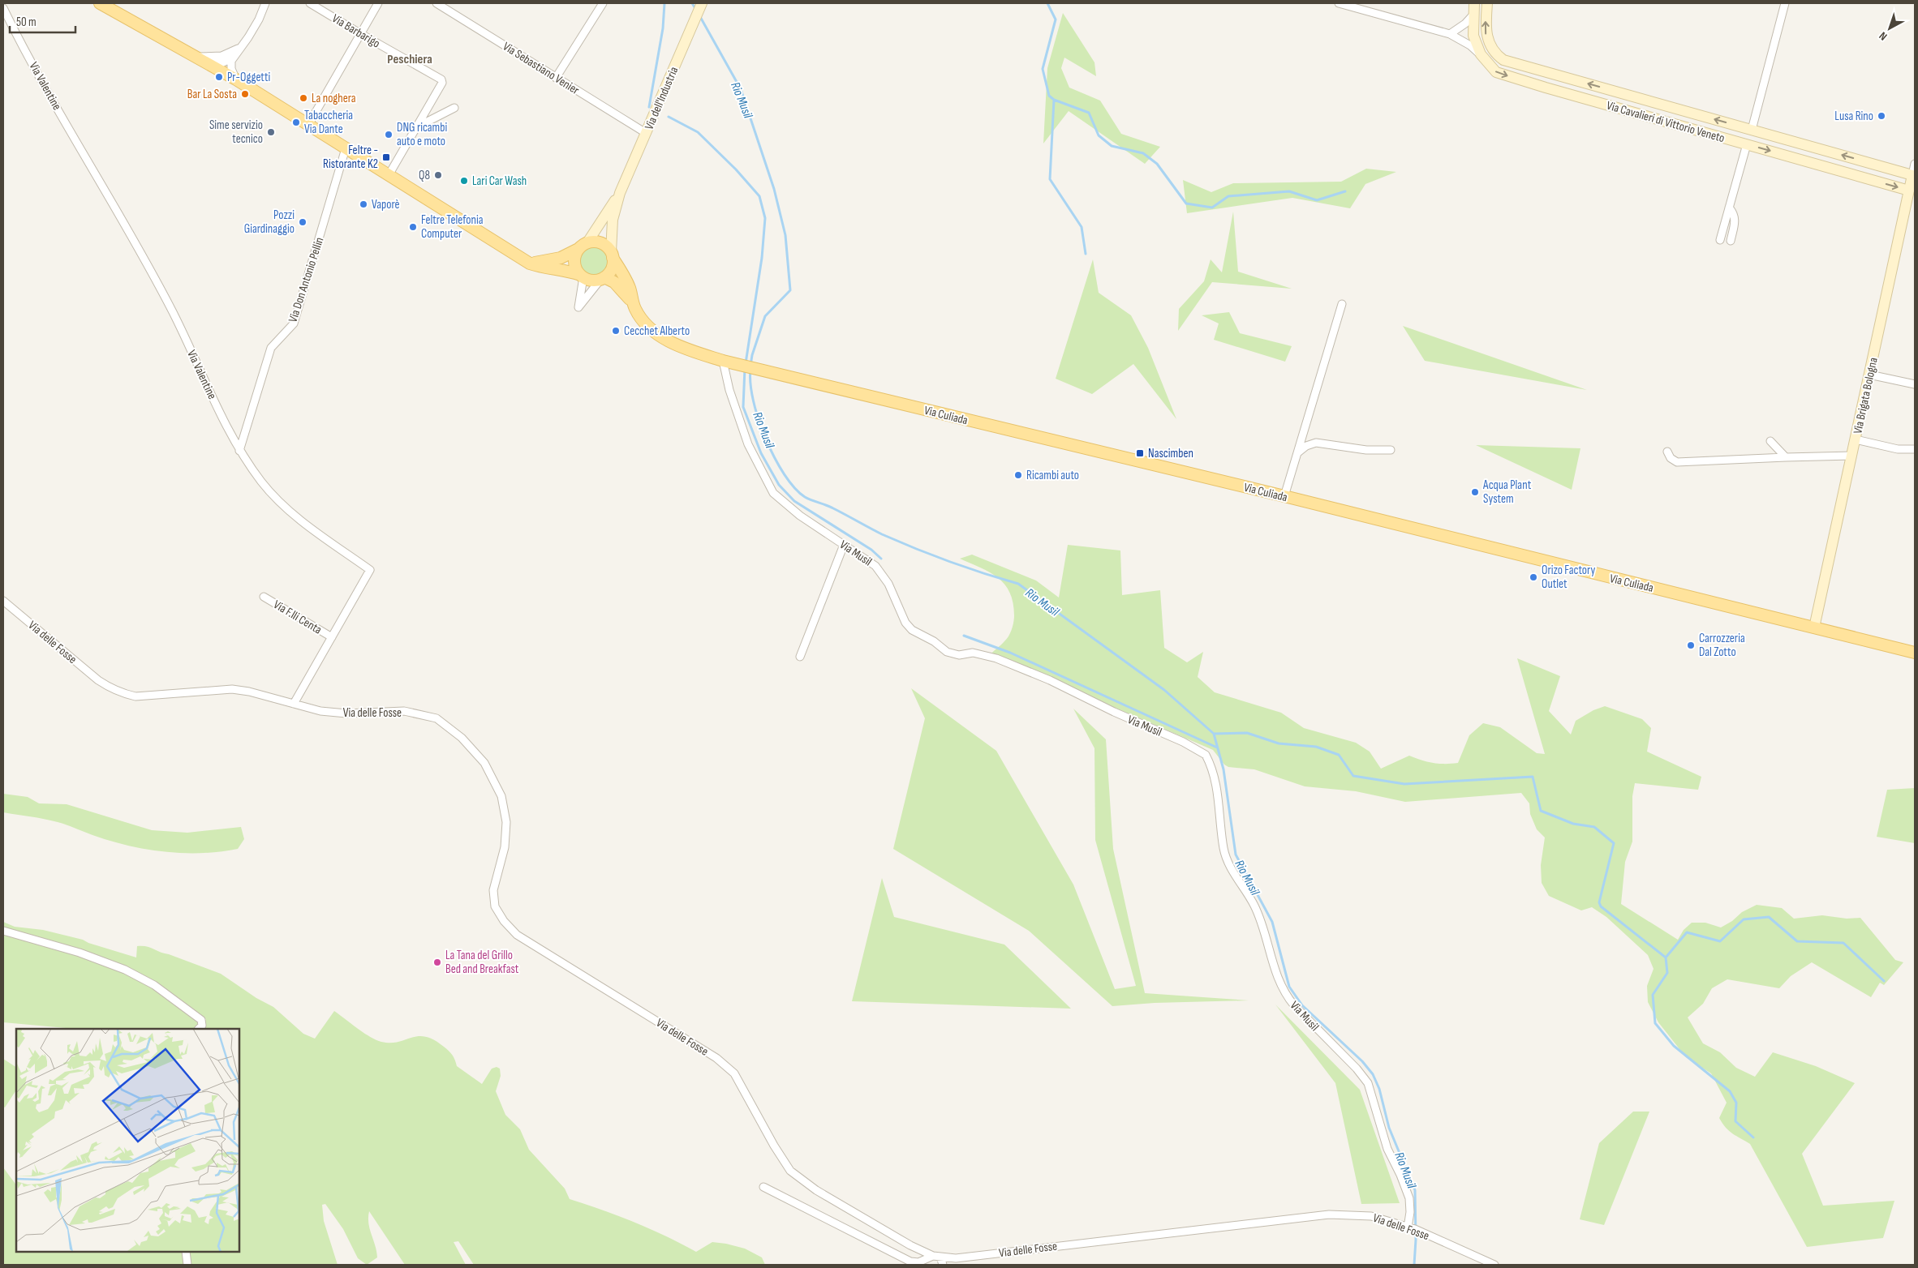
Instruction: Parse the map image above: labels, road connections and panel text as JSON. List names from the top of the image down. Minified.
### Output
{"streets":{"main road":["Via Culiada"],"street":["Via Barbarigo","Via Sebastiano Venier","Via Valentine","Via dell'Industria","Via Cavalieri di Vittorio Veneto","Via Don Antonio Pellin","Via Brigata Bologna","Via Musil","Via F.lli Centa","Via delle Fosse"]},"crossings":[["Via Sebastiano Venier","Via dell'Industria"],["Via Valentine","Via Don Antonio Pellin"],["Via Valentine","Via F.lli Centa"],["Via Valentine","Via delle Fosse"],["Via dell'Industria","Via Culiada"],["Via Cavalieri di Vittorio Veneto","Via Brigata Bologna"],["Via Brigata Bologna","Via Culiada"],["Via Culiada","Via Musil"],["Via Musil","Via delle Fosse"]],"districts":["Peschiera"],"water":["Rio Musil"],"places":{"other":["Pr-Oggetti","Bar La Sosta","La noghera","Lusa Rino","Tabaccheria Via Dante","Sime servizio tecnico","DNG ricambi auto e moto","Q8","Lari Car Wash","Vaporè","Pozzi Giardinaggio","Feltre Telefonia Computer","Cecchet Alberto","Ricambi auto","Acqua Plant System","Orizo Factory Outlet","Carrozzeria Dal Zotto","La Tana del Grillo Bed and Breakfast"],"transit":["Feltre - Ristorante K2","Nascimben"]},"scale_bar":"50 m","north":"bottom left"}
